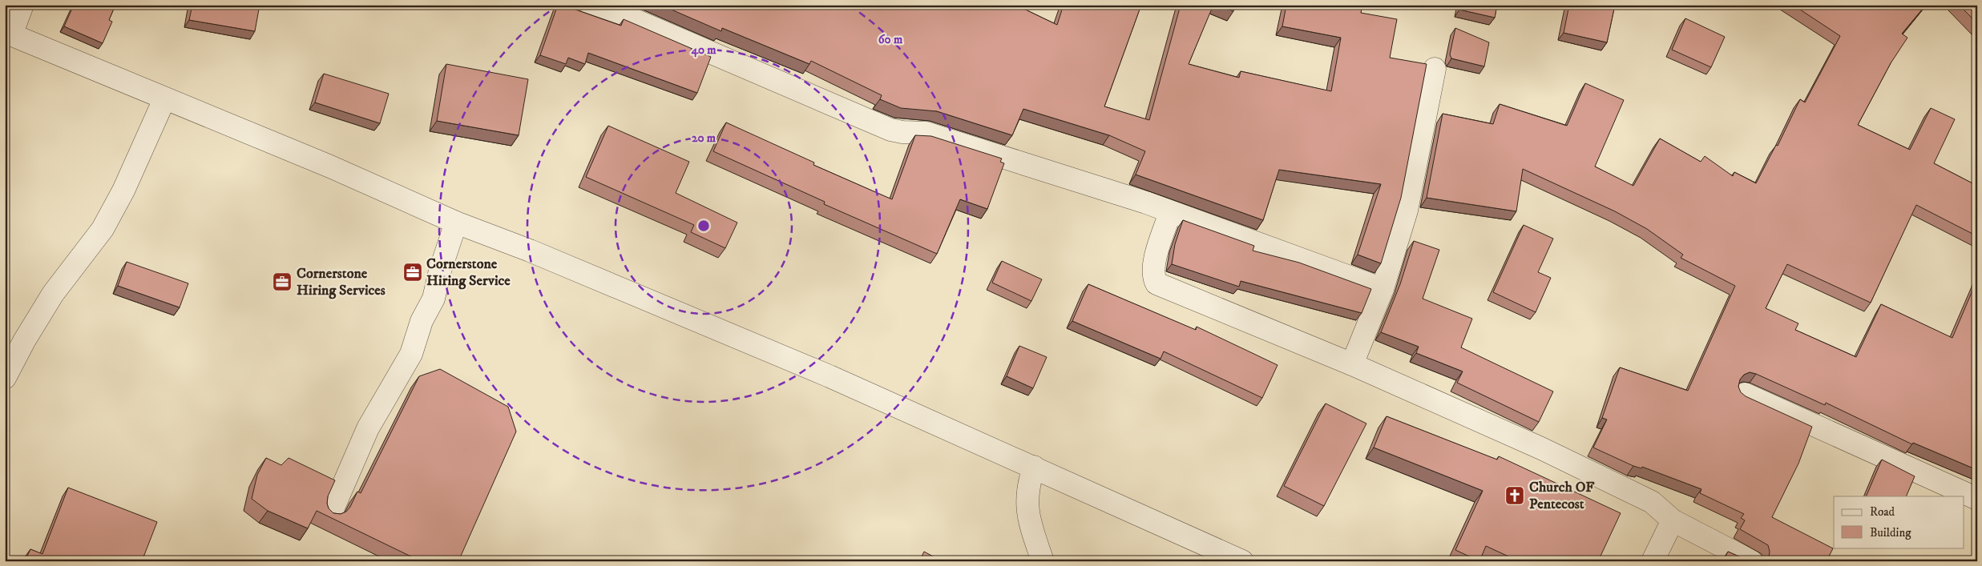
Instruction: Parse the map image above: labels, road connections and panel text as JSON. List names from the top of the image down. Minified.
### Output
{"places":{"office":["Cornerstone Hiring Service","Cornerstone Hiring Services"],"church":["Church OF Pentecost"]},"legend":["Road","Building"],"rings":["60 m","40 m","20 m"]}
